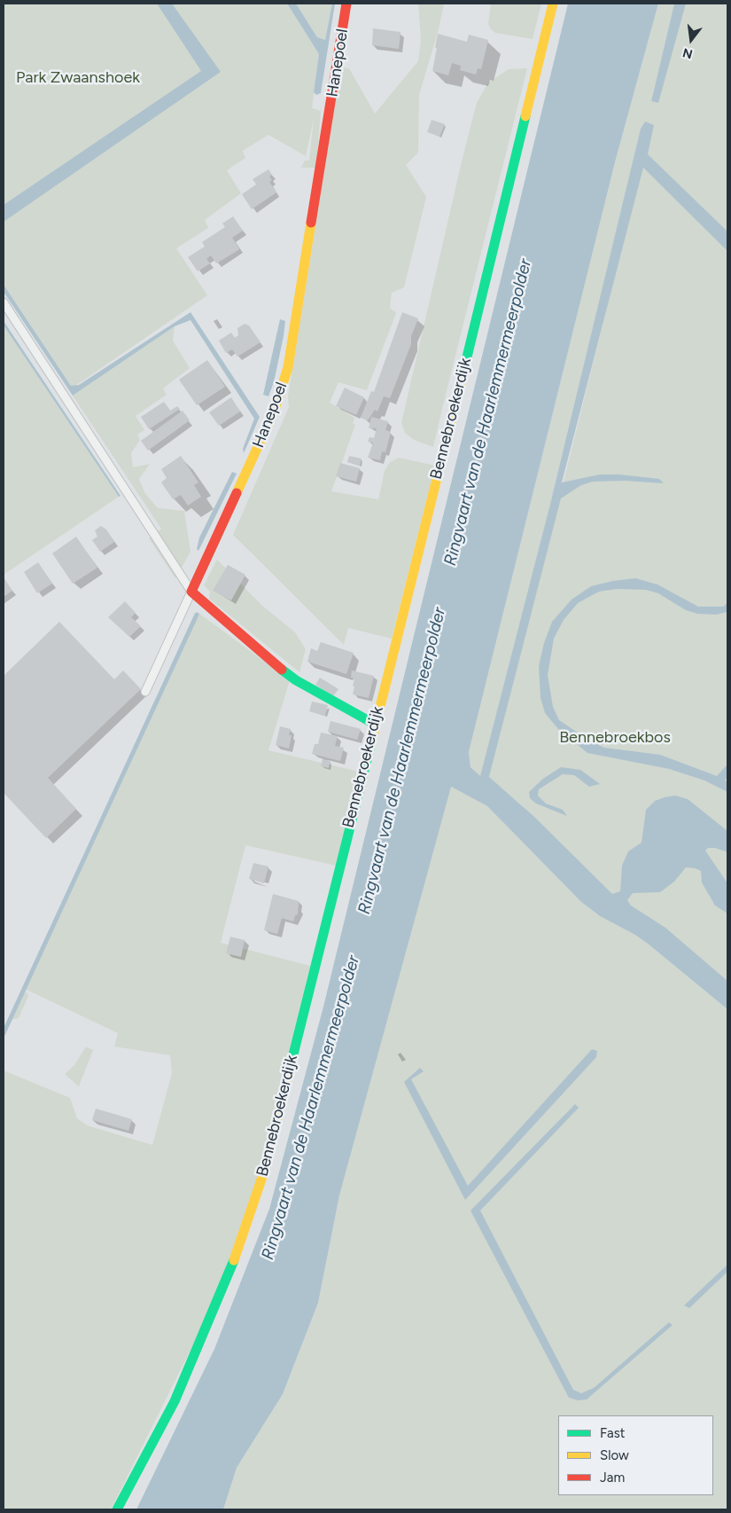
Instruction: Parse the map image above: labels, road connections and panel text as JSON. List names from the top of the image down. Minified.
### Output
{"streets":{"street":["Hanepoel","Bennebroekerdijk"]},"water":["Ringvaart van de Haarlemmermeerpolder"],"parks":["Park Zwaanshoek","Bennebroekbos"],"legend":["Fast","Slow","Jam"],"north":"bottom"}
